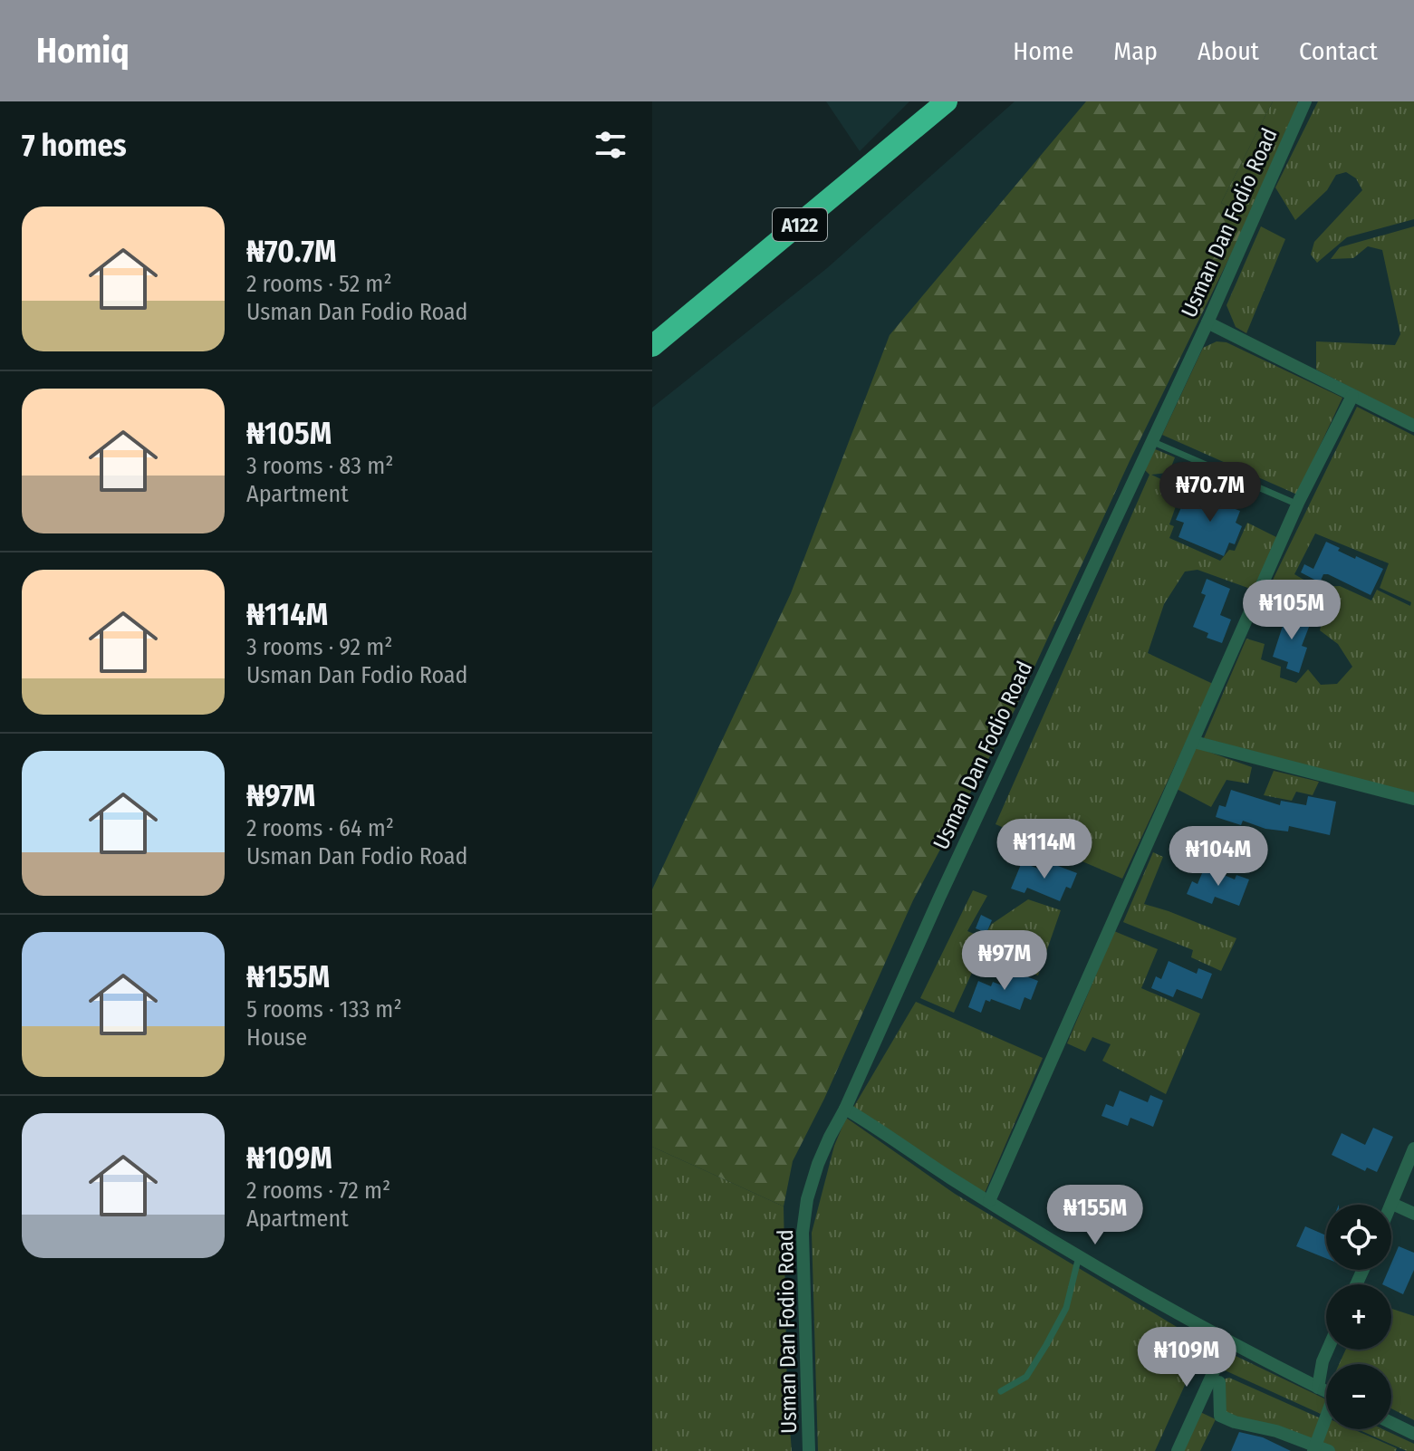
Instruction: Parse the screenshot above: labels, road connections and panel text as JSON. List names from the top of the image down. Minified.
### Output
{"streets":{"highway":["A122"],"street":["Usman Dan Fodio Road"]},"page":{"header":"Homiq","nav":["Home","Map","About","Contact"],"heading":"7 homes","list":[{"name":"₦70.7M","note":"2 rooms · 52 m² · Usman Dan Fodio Road"},{"name":"₦105M","note":"3 rooms · 83 m² · Apartment"},{"name":"₦114M","note":"3 rooms · 92 m² · Usman Dan Fodio Road"},{"name":"₦97M","note":"2 rooms · 64 m² · Usman Dan Fodio Road"},{"name":"₦155M","note":"5 rooms · 133 m² · House"},{"name":"₦109M","note":"2 rooms · 72 m² · Apartment"}],"price":["₦70.7M","₦105M","₦114M","₦104M","₦97M","₦155M","₦109M"],"map_buttons":["+","−"]}}
